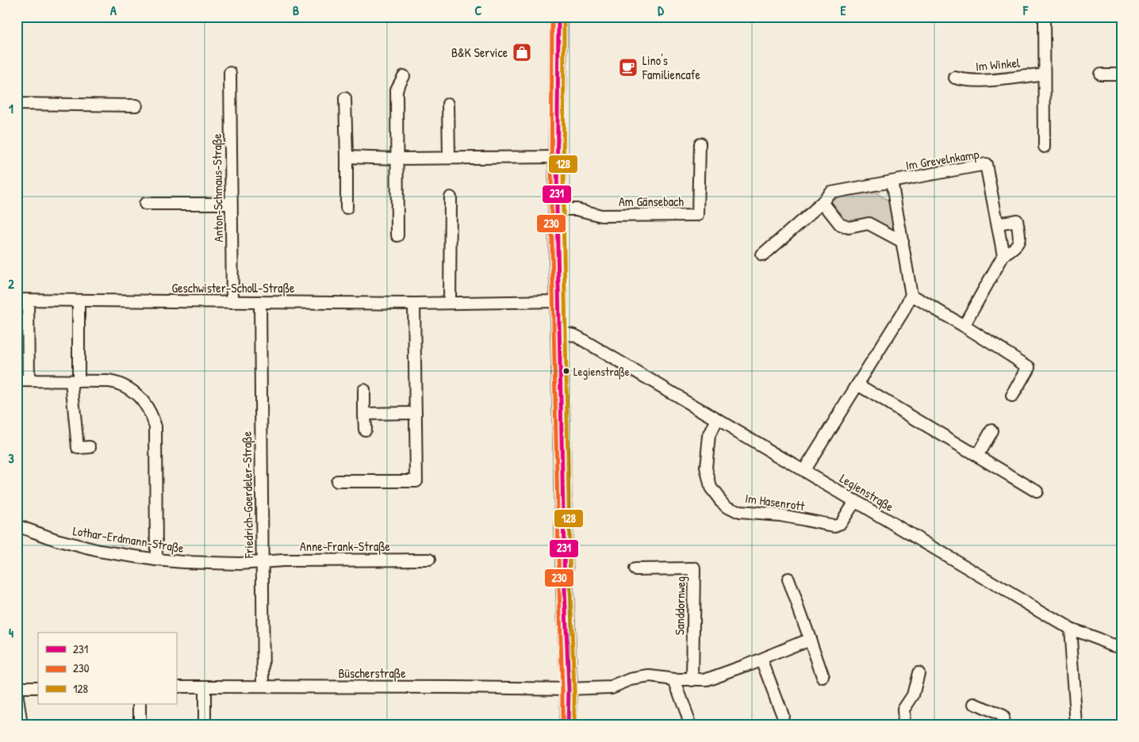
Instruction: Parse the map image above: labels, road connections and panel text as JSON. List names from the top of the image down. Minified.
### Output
{"streets":{"street":["Im Winkel","Im Grevelnkamp","Anton-Schmaus-Straße","Am Gänsebach","Geschwister-Scholl-Straße","Legienstraße","Friedrich-Goerdeler-Straße","Im Hasenrott","Lothar-Erdmann-Straße","Anne-Frank-Straße","Sanddornweg","Büscherstraße"]},"crossings":[["Anton-Schmaus-Straße","Geschwister-Scholl-Straße"],["Geschwister-Scholl-Straße","Friedrich-Goerdeler-Straße"],["Legienstraße","Im Hasenrott"],["Friedrich-Goerdeler-Straße","Lothar-Erdmann-Straße"],["Friedrich-Goerdeler-Straße","Anne-Frank-Straße"],["Friedrich-Goerdeler-Straße","Büscherstraße"],["Lothar-Erdmann-Straße","Anne-Frank-Straße"]],"places":{"shop":["B&K Service"],"cafe":["Lino's Familiencafe"],"other":["Legienstraße"]},"lines":["transit line 231","transit line 230","transit line 128"],"legend":["231","230","128"],"grid":{"columns":["A","B","C","D","E","F"],"rows":["1","2","3","4"]}}
